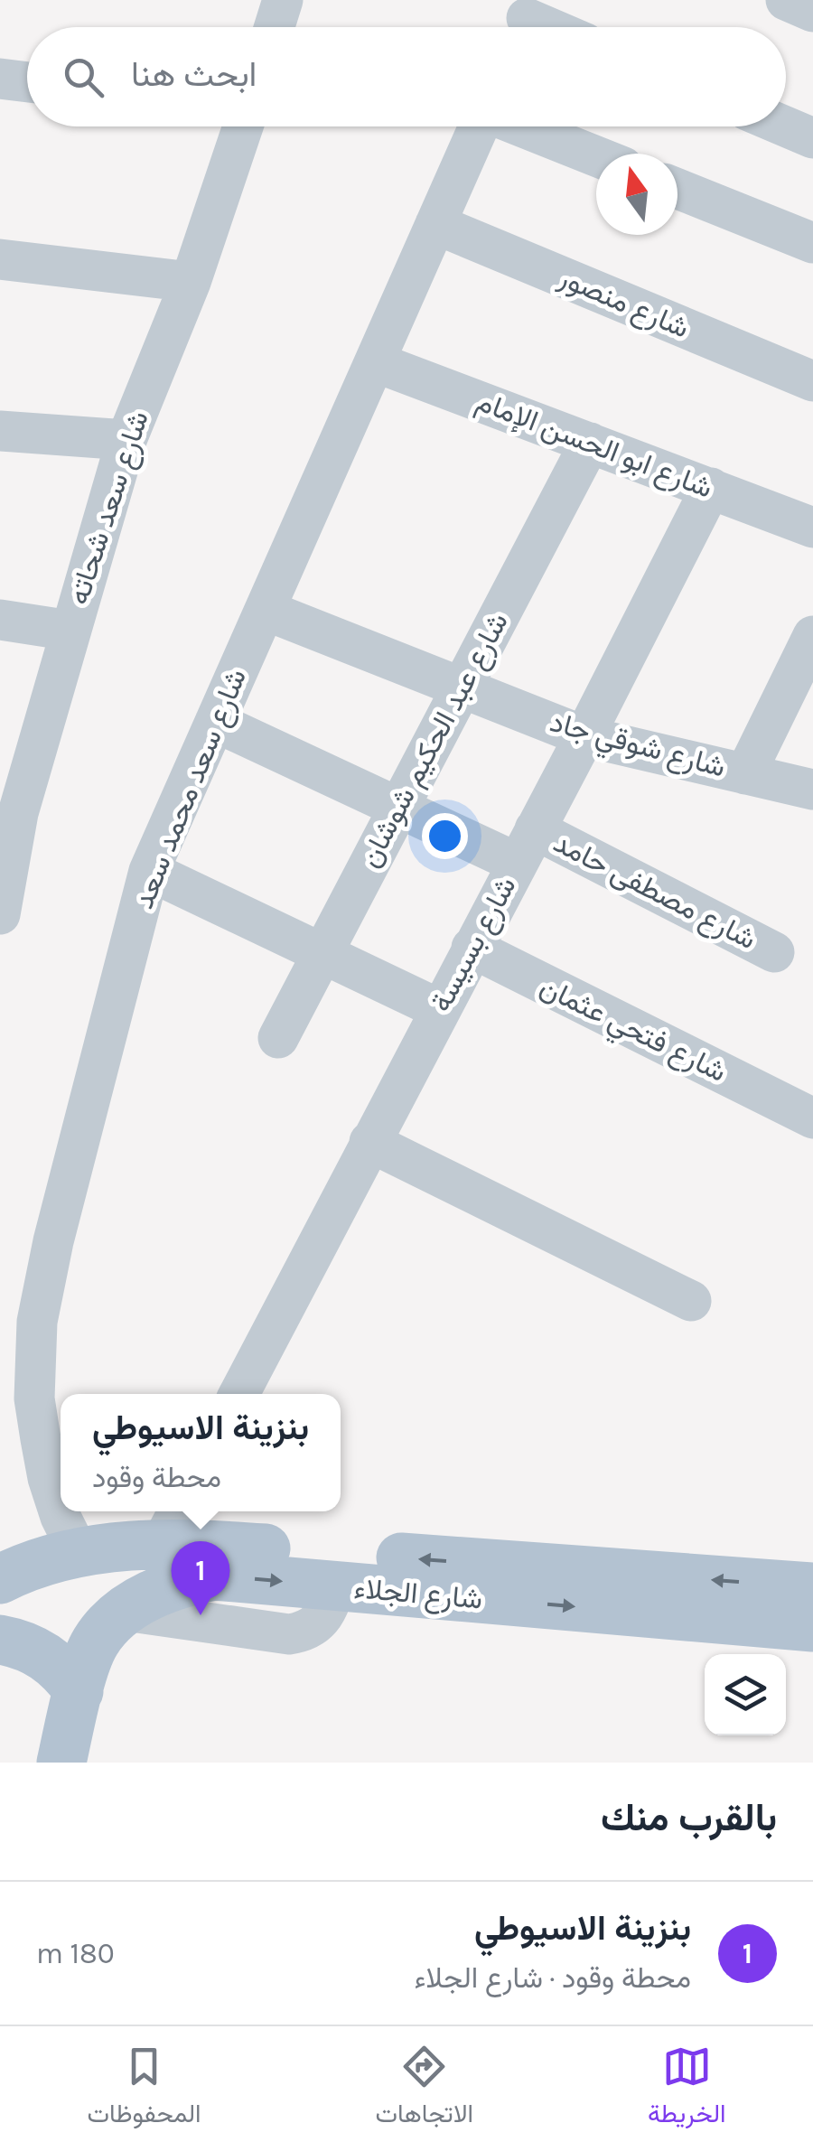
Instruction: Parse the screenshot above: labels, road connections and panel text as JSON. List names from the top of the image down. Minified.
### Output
{"streets":{"main road":["شارع الجلاء"],"street":["شارع منصور","شارع ابو الحسن الإمام","شارع سعد شحاته","شارع عبد الحكيم شوشان","شارع شوقي جاد","شارع سعد محمد سعد","شارع مصطفى حامد","شارع بسيسة","شارع فتحي عثمان"]},"crossings":[["شارع منصور","شارع سعد محمد سعد"],["شارع ابو الحسن الإمام","شارع عبد الحكيم شوشان"],["شارع ابو الحسن الإمام","شارع سعد محمد سعد"],["شارع ابو الحسن الإمام","شارع بسيسة"],["شارع عبد الحكيم شوشان","شارع شوقي جاد"],["شارع عبد الحكيم شوشان","شارع مصطفى حامد"],["شارع شوقي جاد","شارع سعد محمد سعد"],["شارع شوقي جاد","شارع بسيسة"],["شارع سعد محمد سعد","شارع مصطفى حامد"],["شارع سعد محمد سعد","شارع الجلاء"],["شارع مصطفى حامد","شارع بسيسة"],["شارع بسيسة","شارع فتحي عثمان"]],"north":"top","page":{"search":"ابحث هنا","popup":["بنزينة الاسيوطي","محطة وقود"],"pins":"1","heading":"بالقرب منك","list":[{"mark":"1","name":"بنزينة الاسيوطي","note":"محطة وقود · شارع الجلاء","value":"180 m"}],"nav":["الخريطة","الاتجاهات","المحفوظات"]}}
